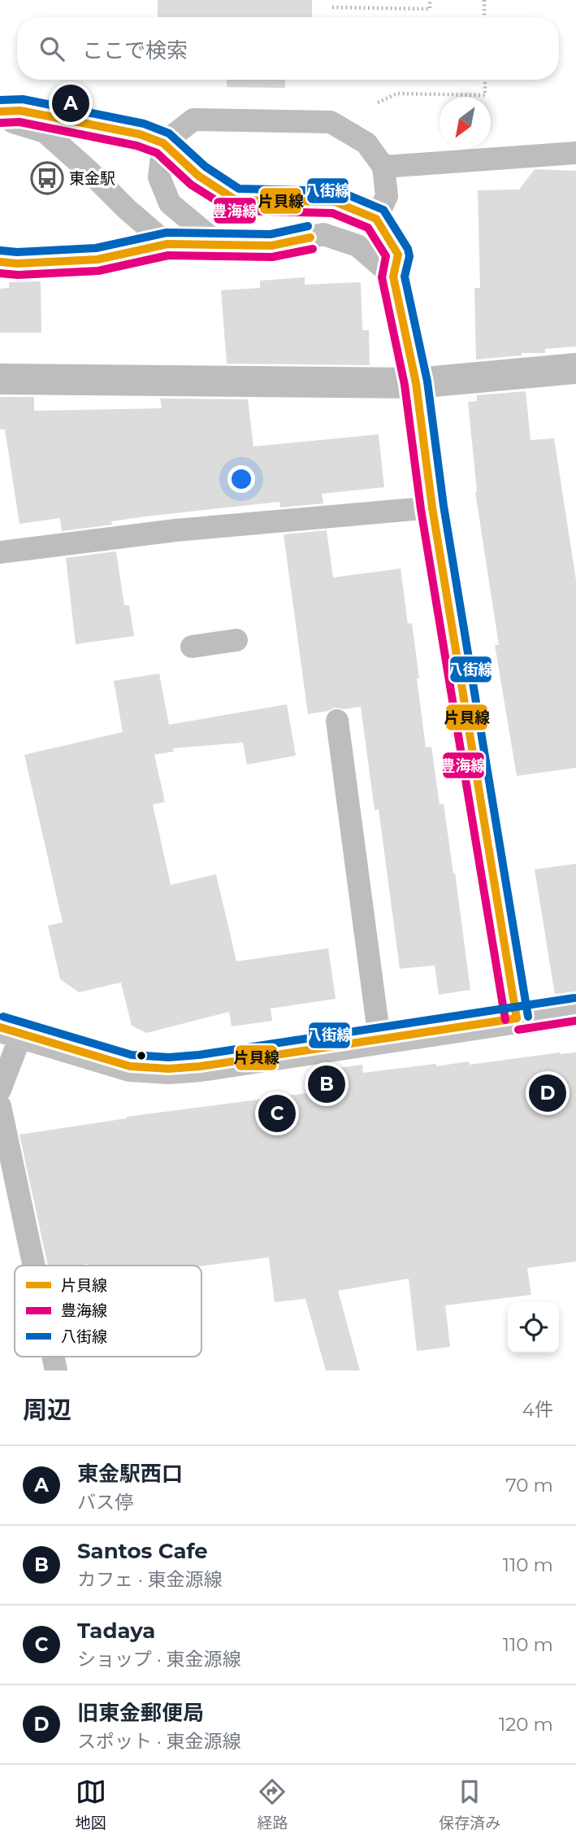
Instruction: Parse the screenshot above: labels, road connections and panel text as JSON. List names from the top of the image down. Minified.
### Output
{"places":{"bus stop":["東金駅"]},"lines":["transit line 八街線","transit line 片貝線","transit line 豊海線"],"legend":["片貝線","豊海線","八街線"],"north":"bottom left","page":{"search":"ここで検索","pins":["A","B","D","C"],"heading":["周辺","4件"],"list":[{"mark":"A","name":"東金駅西口","note":"バス停","value":"70 m"},{"mark":"B","name":"Santos Cafe","note":"カフェ · 東金源線","value":"110 m"},{"mark":"C","name":"Tadaya","note":"ショップ · 東金源線","value":"110 m"},{"mark":"D","name":"旧東金郵便局","note":"スポット · 東金源線","value":"120 m"}],"nav":["地図","経路","保存済み"]}}
